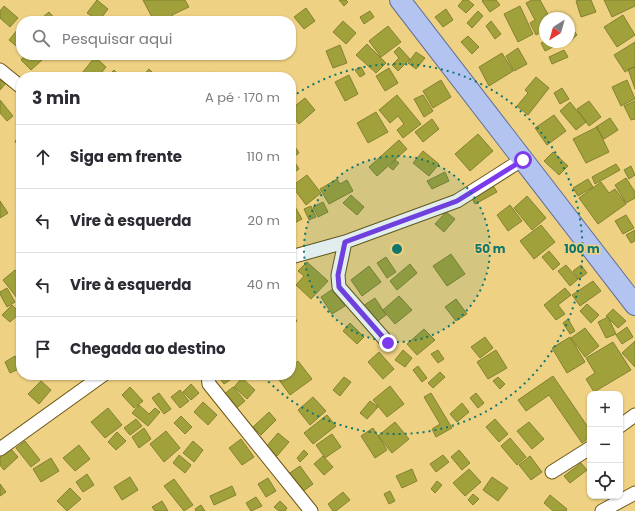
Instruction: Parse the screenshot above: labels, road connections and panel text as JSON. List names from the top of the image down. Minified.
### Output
{"north":"bottom left","page":{"search":"Pesquisar aqui","heading":["3 min","A pé · 170 m"],"list":[["Siga em frente","110 m"],["Vire à esquerda","20 m"],["Vire à esquerda","40 m"],"Chegada ao destino"],"map_buttons":["+","−"]},"rings":["50 m","100 m"]}
